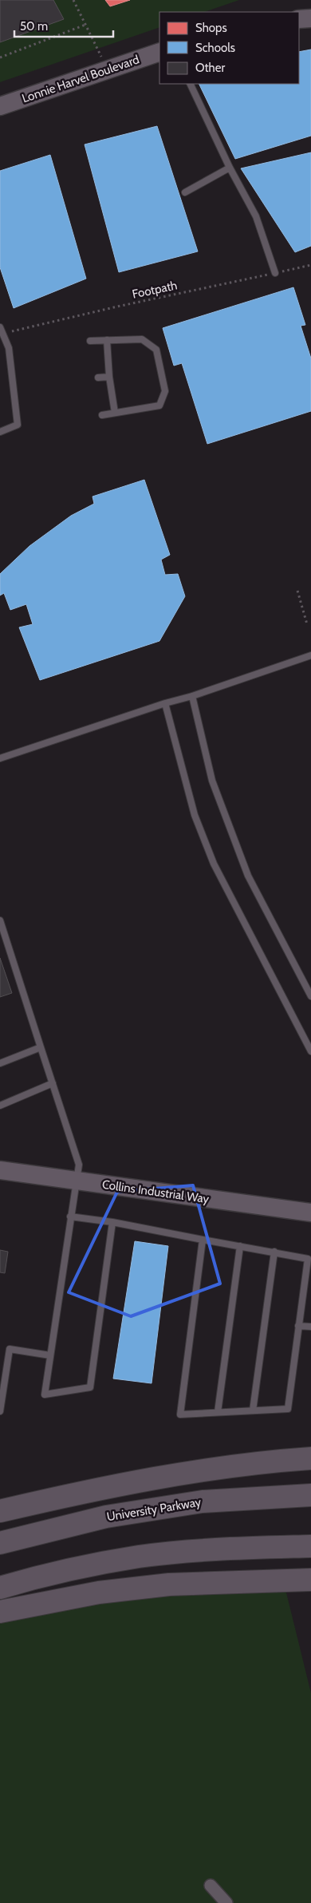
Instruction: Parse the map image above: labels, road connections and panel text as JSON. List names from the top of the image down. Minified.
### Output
{"streets":{"highway":["University Parkway"],"street":["Lonnie Harvel Boulevard","Collins Industrial Way"],"path":["Footpath"]},"legend":["Shops","Schools","Other"],"scale_bar":"50 m"}
